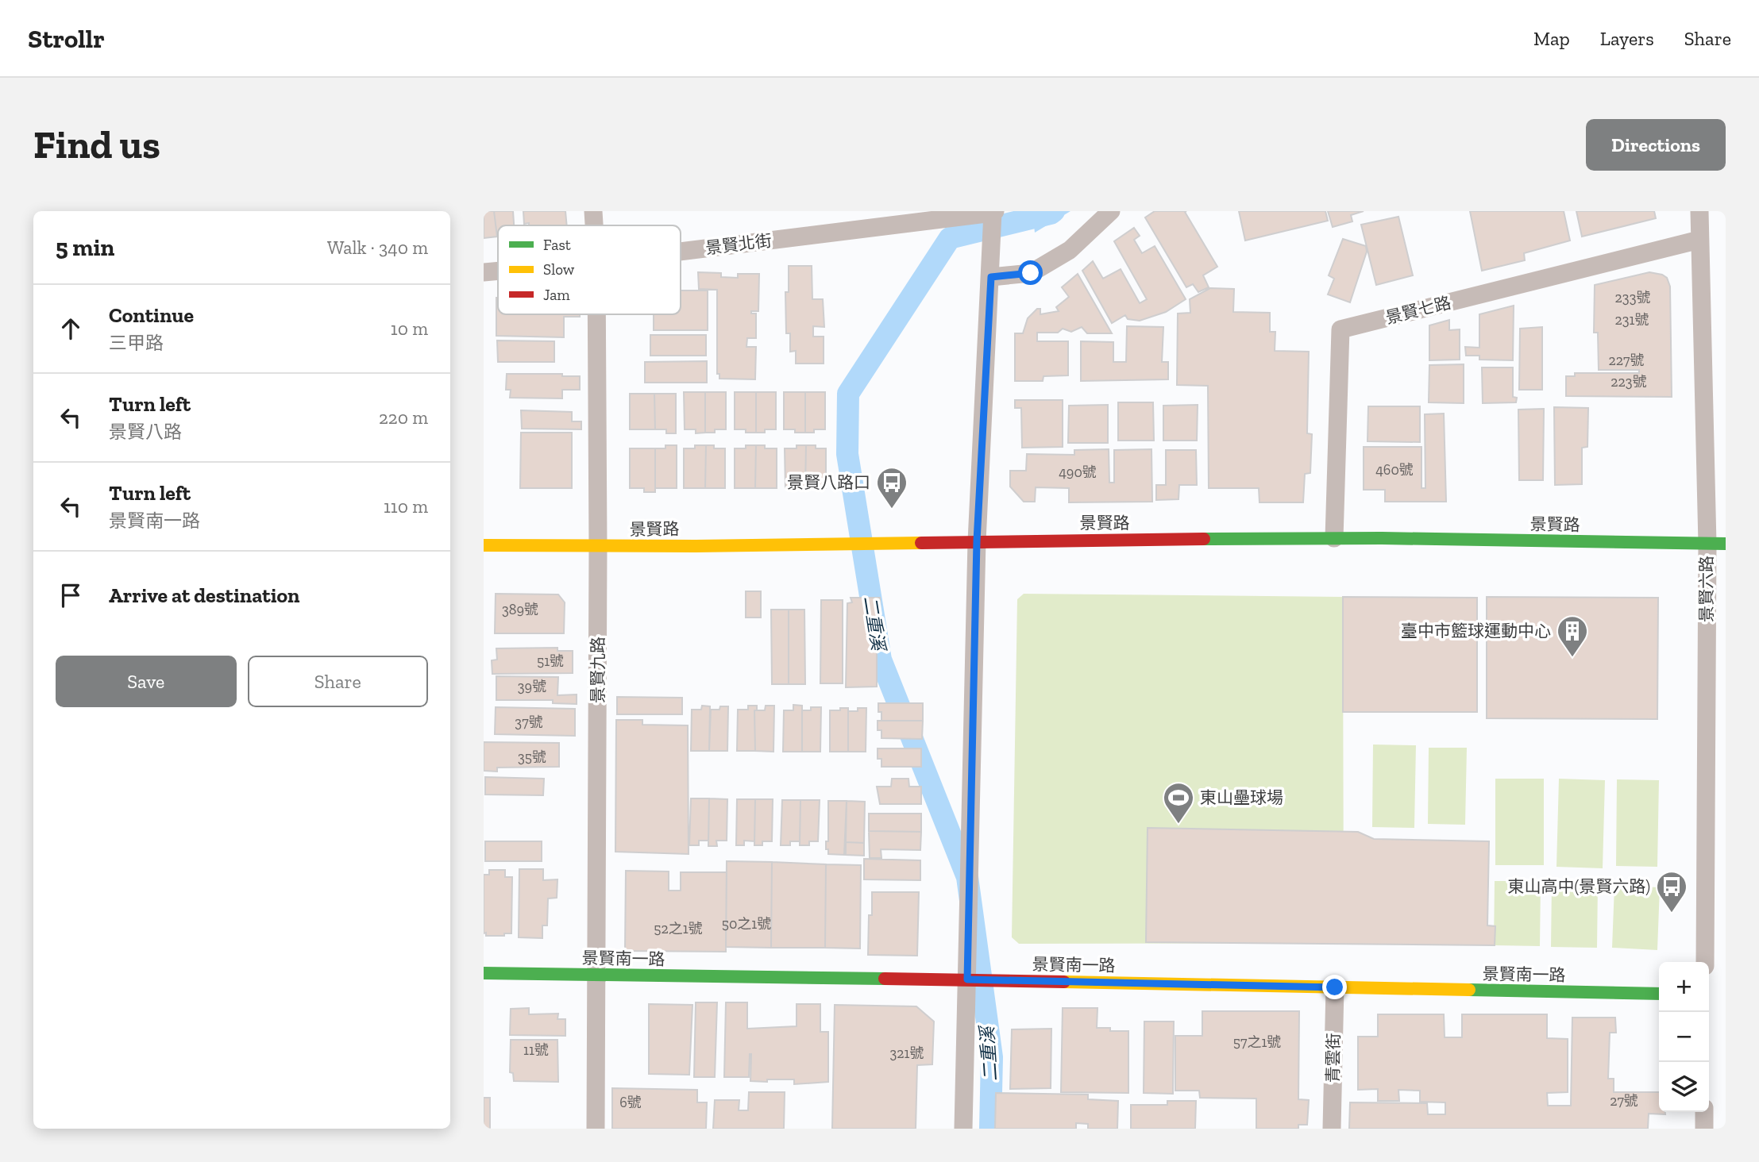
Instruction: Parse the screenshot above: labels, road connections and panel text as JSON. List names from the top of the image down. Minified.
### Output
{"streets":{"street":["景賢北街","景賢七路","景賢路","景賢六路","景賢九路","景賢南一路","青雲街"]},"crossings":[["景賢七路","景賢路"],["景賢七路","景賢六路"],["景賢路","景賢六路"],["景賢路","景賢九路"],["景賢九路","景賢南一路"],["景賢南一路","青雲街"]],"water":["二重溪"],"places":{"bus stop":["景賢八路口","東山高中(景賢六路)"],"building":["臺中市籃球運動中心"],"sports":["東山壘球場"]},"house_numbers":["233號","231號","227號","223號","460號","490號","389號","51號","39號","37號","35號","50之1號","52之1號","57之1號","11號","321號","27號","6號"],"legend":["Fast","Slow","Jam"],"page":{"header":"Strollr","nav":["Map","Layers","Share"],"buttons":["Directions",["Save","Share"]],"title":"Find us","heading":["5 min","Walk · 340 m"],"list":[["Continue","三甲路","10 m"],["Turn left","景賢八路","220 m"],["Turn left","景賢南一路","110 m"],"Arrive at destination"],"map_buttons":["+","−"]}}
